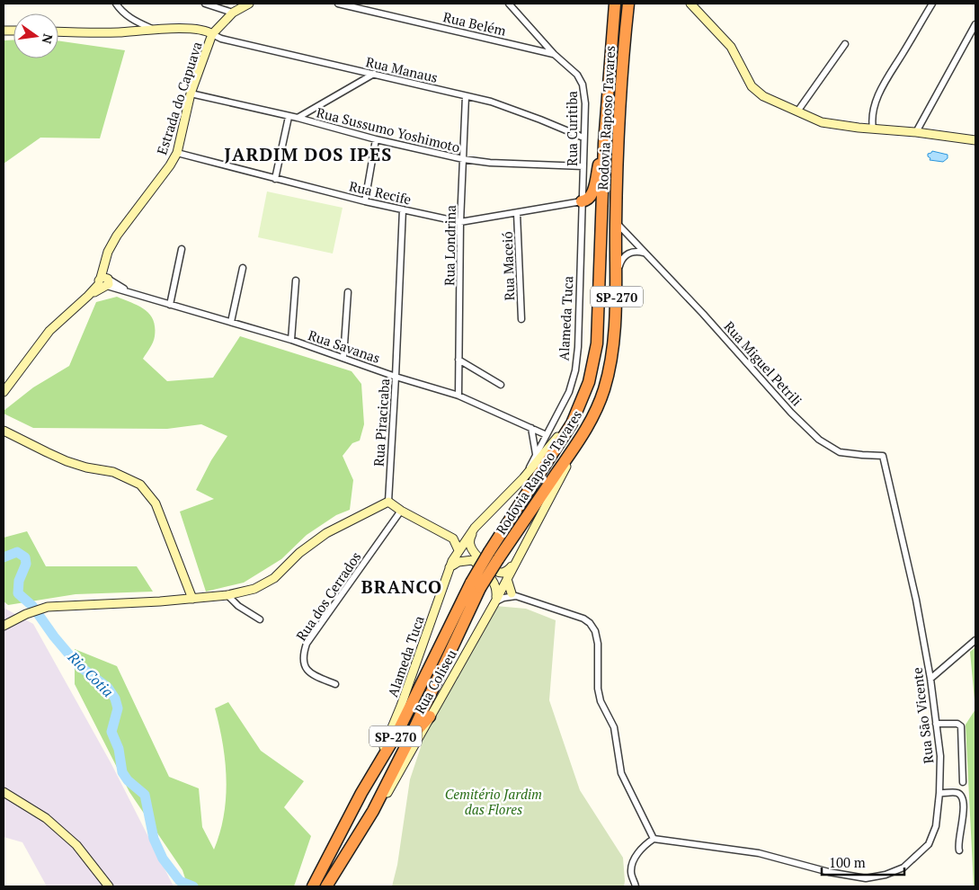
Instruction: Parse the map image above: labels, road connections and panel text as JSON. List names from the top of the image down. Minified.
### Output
{"streets":{"highway":["Rodovia Raposo Tavares","SP-270"],"street":["Rua Belém","Rua Manaus","Estrada do Capuava","Rua Curitiba","Rua Sussumo Yoshimoto","Rua Recife","Rua Londrina","Rua Maceió","Alameda Tuca","Rua Savanas","Rua Miguel Petrili","Rua Piracicaba","Rua dos Cerrados","Rua Coliseu","Rua São Vicente"]},"crossings":[["Rua Belém","Rua Curitiba"],["Rua Manaus","Estrada do Capuava"],["Rua Manaus","Rua Curitiba"],["Rua Manaus","Rua Londrina"],["Estrada do Capuava","Rua Sussumo Yoshimoto"],["Estrada do Capuava","Rua Recife"],["Estrada do Capuava","Rua Savanas"],["Rodovia Raposo Tavares","Alameda Tuca"],["Rodovia Raposo Tavares","Rua Miguel Petrili"],["Rodovia Raposo Tavares","Rua Coliseu"],["Rua Curitiba","Rua Sussumo Yoshimoto"],["Rua Curitiba","Rua Recife"],["Rua Curitiba","Alameda Tuca"],["Rua Sussumo Yoshimoto","Rua Londrina"],["Rua Recife","Rua Londrina"],["Rua Recife","Rua Maceió"],["Rua Recife","Alameda Tuca"],["Rua Recife","Rua Piracicaba"],["Rua Londrina","Rua Savanas"],["Alameda Tuca","Rua Savanas"],["Rua Savanas","Rua Piracicaba"],["Rua Miguel Petrili","Rua São Vicente"]],"districts":["JARDIM DOS IPES","BRANCO"],"water":["Rio Cotia"],"parks":["Cemitério Jardim das Flores"],"scale_bar":"100 m","north":"right"}
